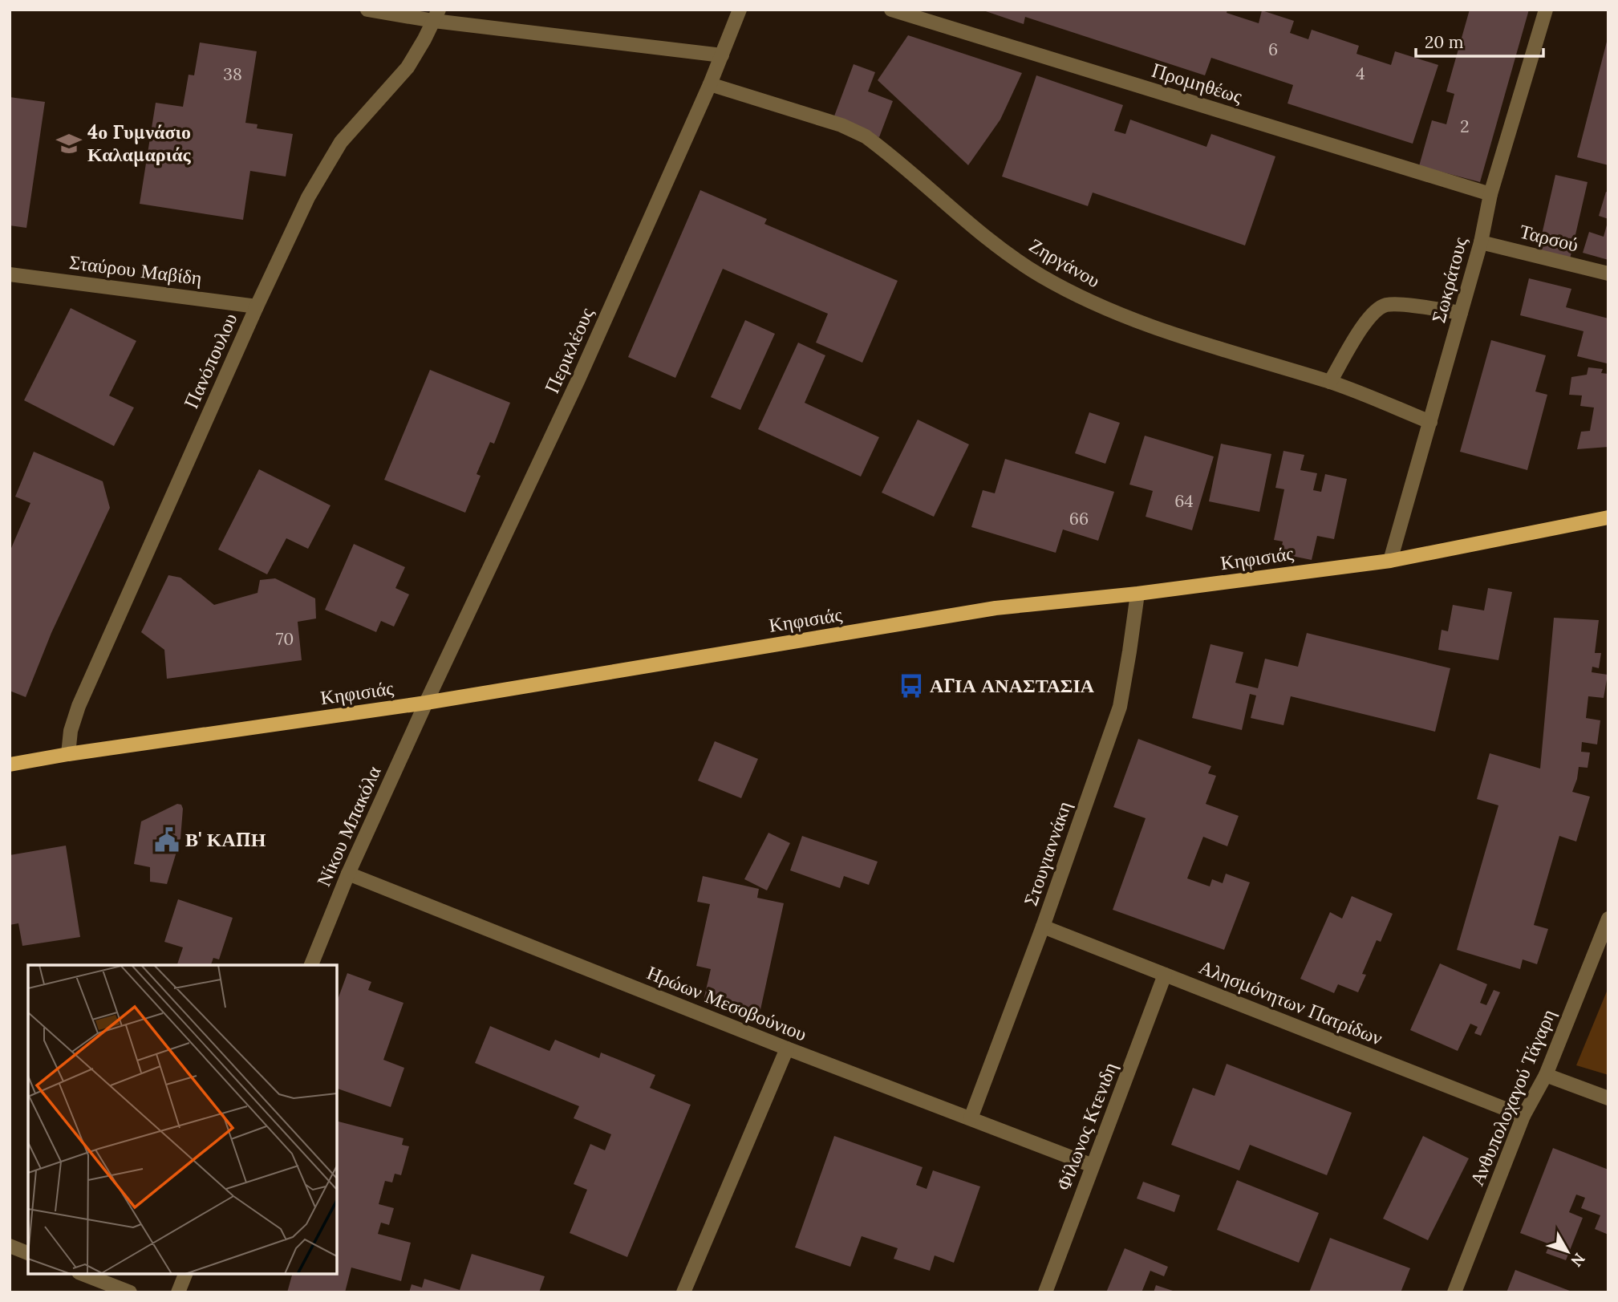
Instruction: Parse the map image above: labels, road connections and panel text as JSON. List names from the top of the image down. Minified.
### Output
{"streets":{"main road":["Κηφισιάς"],"street":["Προμηθέως","Ταρσού","Ζηργάνου","Σταύρου Μαβίδη","Σωκράτους","Περικλέους","Πανόπουλου","Νίκου Μπακόλα","Στουγιαννάκη","Αλησμόνητων Πατρίδων","Ηρώων Μεσοβούνιου","Ανθυπολοχαγού Τάγαρη","Φίλωνος Κτενιδη"]},"crossings":[["Προμηθέως","Σωκράτους"],["Ταρσού","Σωκράτους"],["Ζηργάνου","Σωκράτους"],["Ζηργάνου","Περικλέους"],["Σταύρου Μαβίδη","Πανόπουλου"],["Σωκράτους","Κηφισιάς"],["Περικλέους","Κηφισιάς"],["Περικλέους","Νίκου Μπακόλα"],["Πανόπουλου","Κηφισιάς"],["Κηφισιάς","Νίκου Μπακόλα"],["Κηφισιάς","Στουγιαννάκη"],["Νίκου Μπακόλα","Ηρώων Μεσοβούνιου"],["Στουγιαννάκη","Αλησμόνητων Πατρίδων"],["Στουγιαννάκη","Ηρώων Μεσοβούνιου"],["Αλησμόνητων Πατρίδων","Ανθυπολοχαγού Τάγαρη"],["Αλησμόνητων Πατρίδων","Φίλωνος Κτενιδη"],["Ηρώων Μεσοβούνιου","Φίλωνος Κτενιδη"]],"places":{"school or university":["4ο Γυμνάσιο Καλαμαριάς"],"bus stop":["ΑΓΙΑ ΑΝΑΣΤΑΣΙΑ"],"public building":["Β' ΚΑΠΗ"]},"house_numbers":["6","4","38","2","64","66","70"],"scale_bar":"20 m","north":"bottom right"}
